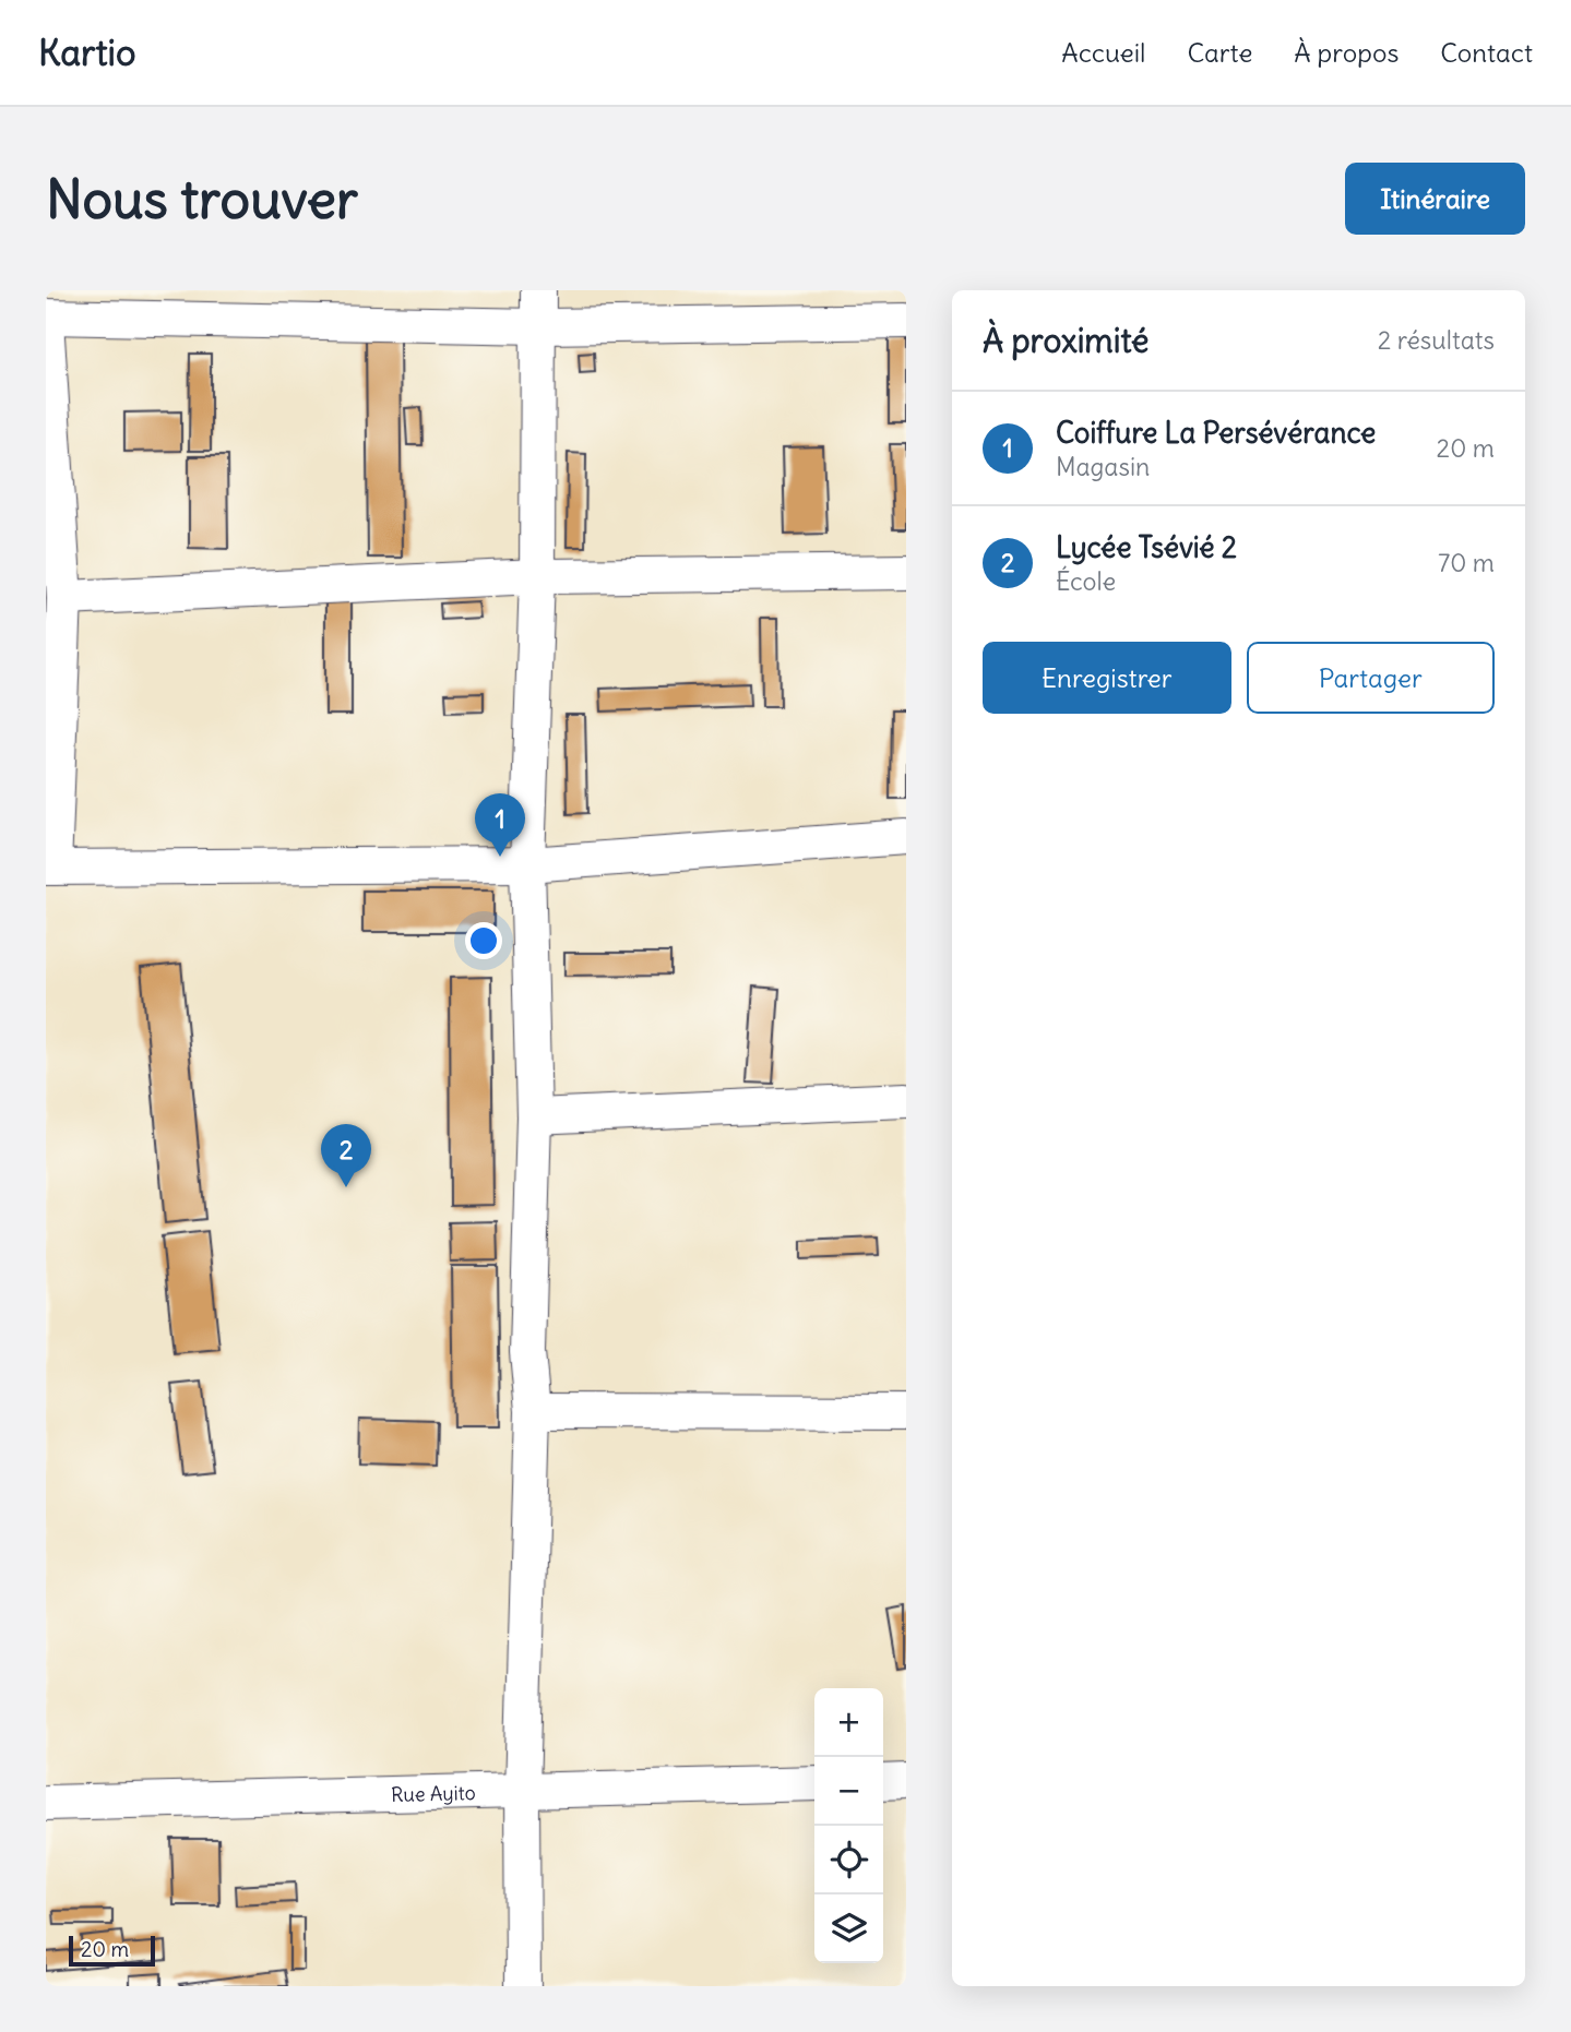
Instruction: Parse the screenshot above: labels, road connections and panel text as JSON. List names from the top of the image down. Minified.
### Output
{"streets":{"street":["Rue Ayito"]},"scale_bar":"20 m","page":{"header":"Kartio","nav":["Accueil","Carte","À propos","Contact"],"buttons":["Itinéraire",["Enregistrer","Partager"]],"title":"Nous trouver","heading":["À proximité","2 résultats"],"list":[{"mark":"1","name":"Coiffure La Persévérance","note":"Magasin","value":"20 m"},{"mark":"2","name":"Lycée Tsévié 2","note":"École","value":"70 m"}],"pins":["1","2"],"map_buttons":["+","−"],"scale":"20 m"}}
